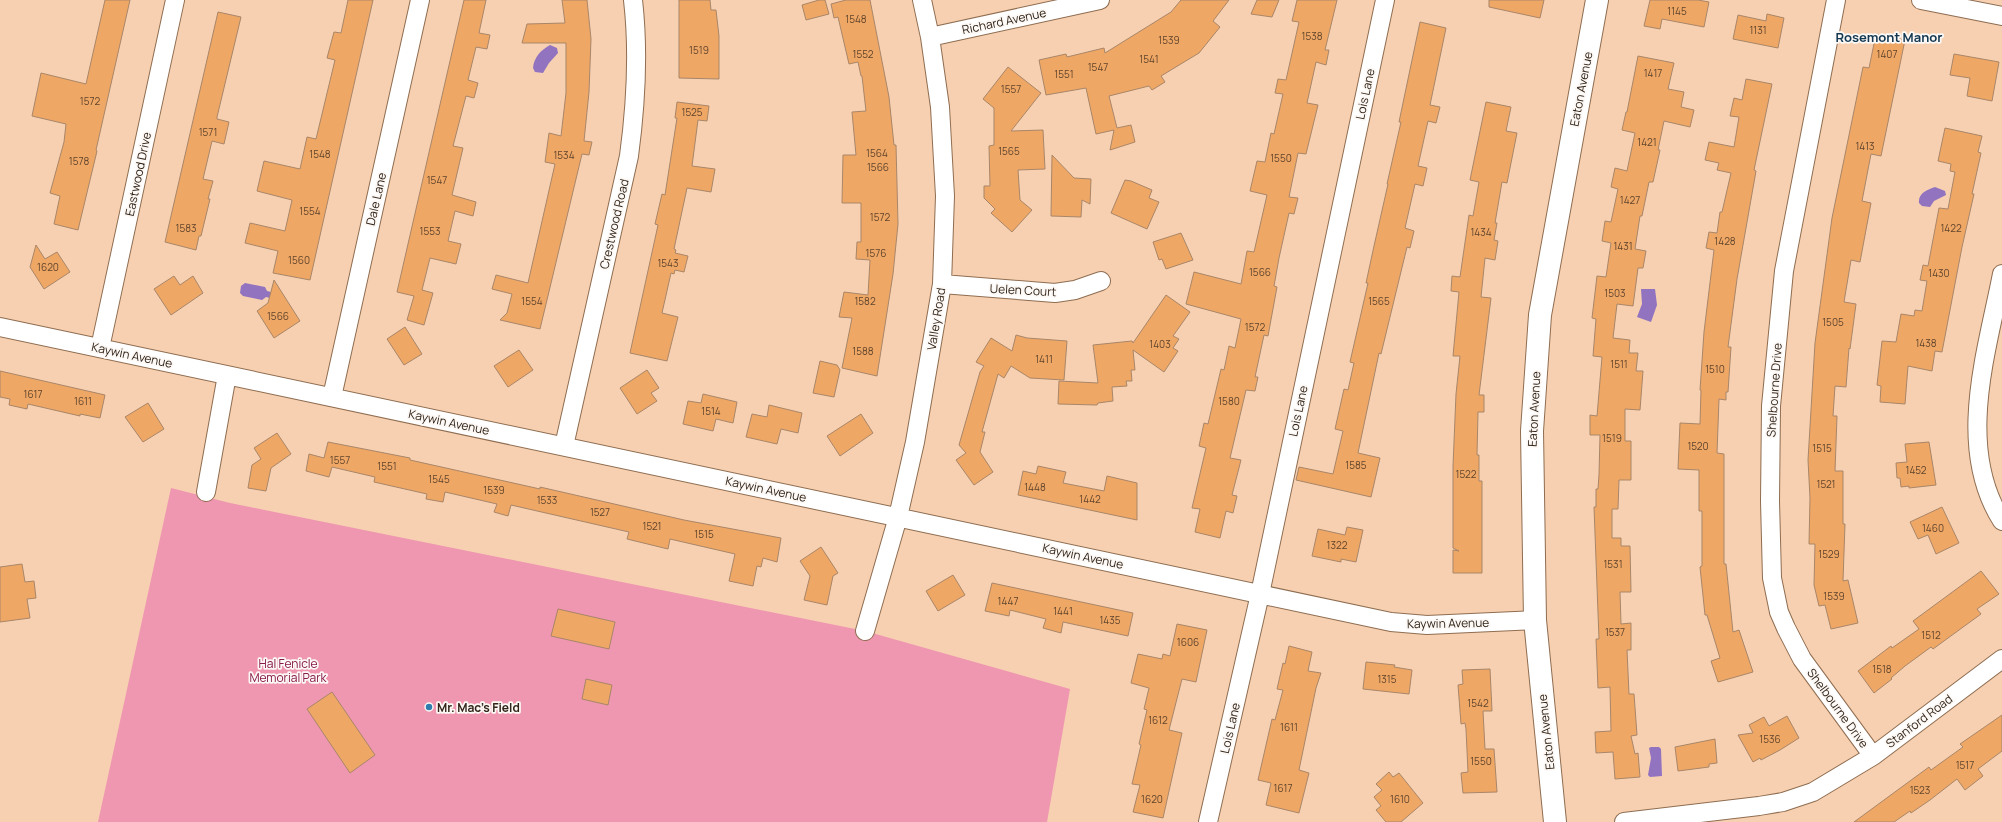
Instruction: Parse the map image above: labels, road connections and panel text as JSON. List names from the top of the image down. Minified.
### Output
{"streets":{"street":["Richard Avenue","Eaton Avenue","Lois Lane","Eastwood Drive","Dale Lane","Crestwood Road","Uelen Court","Valley Road","Kaywin Avenue","Shelbourne Drive","Stanford Road"]},"crossings":[["Richard Avenue","Valley Road"],["Eaton Avenue","Kaywin Avenue"],["Lois Lane","Kaywin Avenue"],["Eastwood Drive","Kaywin Avenue"],["Dale Lane","Kaywin Avenue"],["Crestwood Road","Kaywin Avenue"],["Uelen Court","Valley Road"],["Valley Road","Kaywin Avenue"],["Shelbourne Drive","Stanford Road"]],"districts":["Rosemont Manor"],"parks":["Hal Fenicle Memorial Park"],"places":["Mr. Mac's Field"],"house_numbers":["1145","1548","1131","1538","1539","1519","1552","1407","1541","1547","1417","1551","1557","1572","1525","1571","1421","1413","1565","1564","1548","1534","1550","1578","1566","1547","1427","1554","1572","1583","1422","1553","1434","1428","1431","1576","1560","1543","1620","1566","1430","1503","1554","1582","1565","1566","1505","1572","1438","1403","1588","1411","1511","1510","1617","1611","1580","1514","1519","1520","1515","1557","1585","1551","1452","1522","1545","1521","1448","1539","1442","1533","1527","1521","1460","1515","1322","1529","1531","1539","1447","1441","1435","1537","1512","1606","1518","1315","1542","1612","1611","1536","1550","1517","1617","1523","1620","1610"]}
